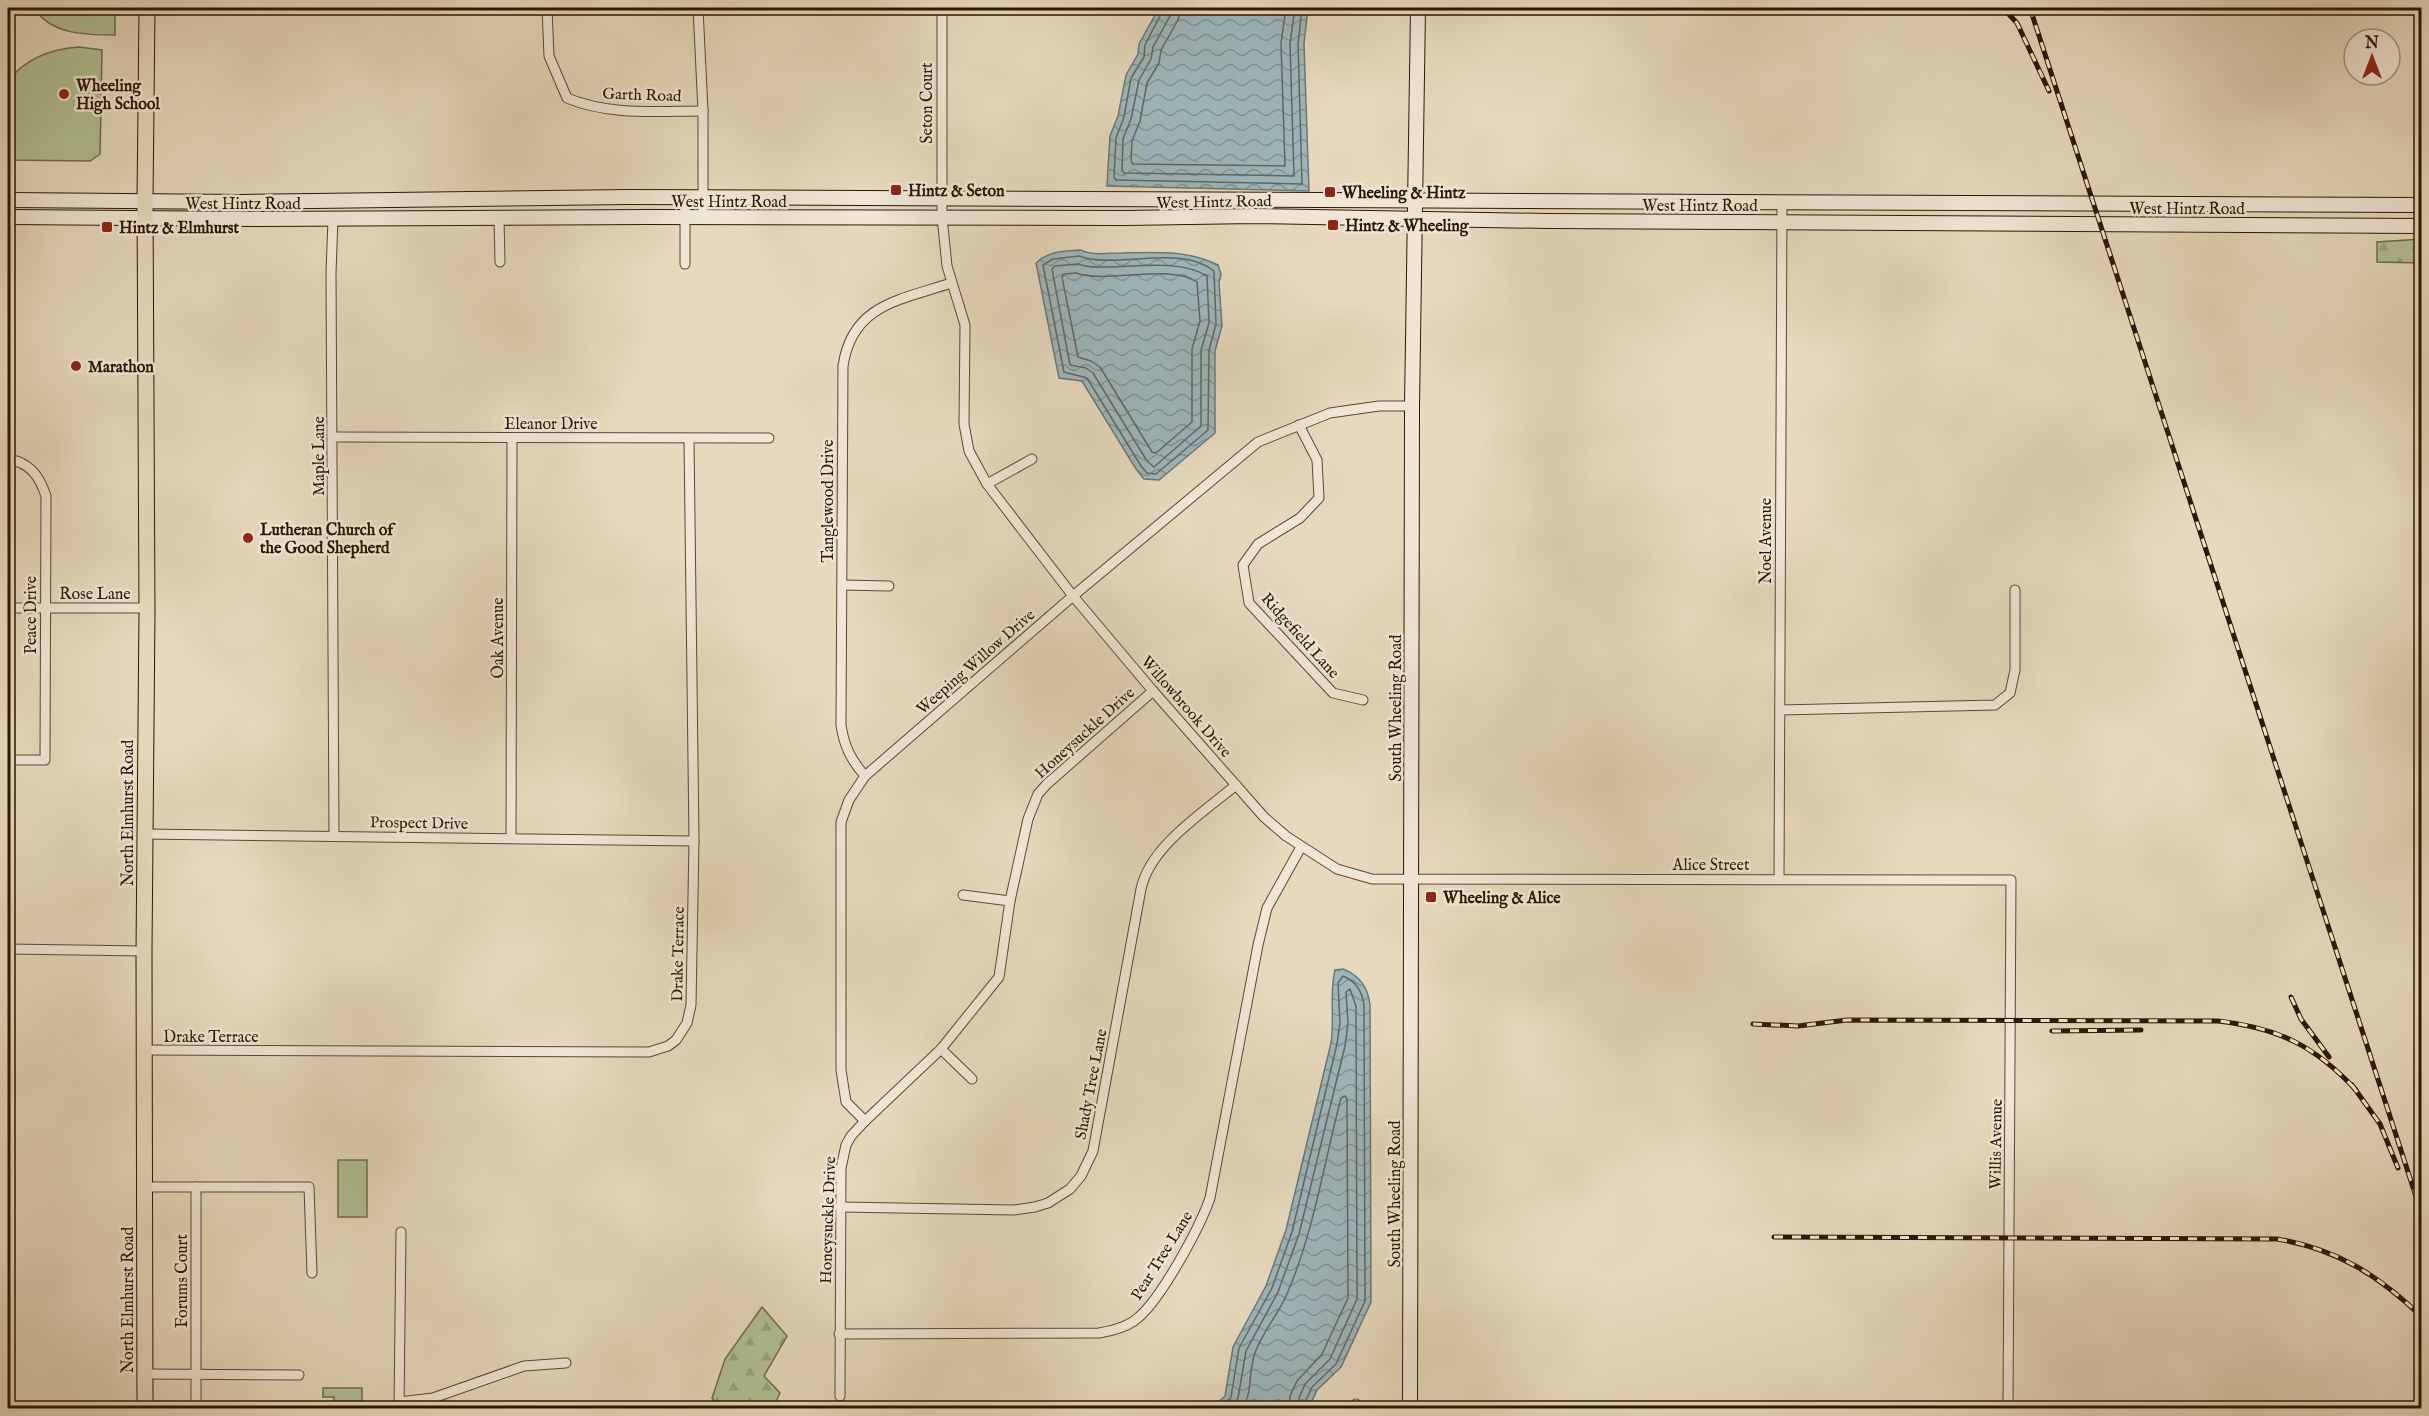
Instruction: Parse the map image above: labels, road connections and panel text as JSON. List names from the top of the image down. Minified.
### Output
{"streets":{"main road":["West Hintz Road","South Wheeling Road","North Elmhurst Road"],"street":["Garth Road","Seton Court","Eleanor Drive","Maple Lane","Tanglewood Drive","Noel Avenue","Rose Lane","Peace Drive","Ridgefield Lane","Oak Avenue","Weeping Willow Drive","Willowbrook Drive","Honeysuckle Drive","Prospect Drive","Alice Street","Drake Terrace","Shady Tree Lane","Willis Avenue","Pear Tree Lane","Forums Court"]},"crossings":[["Seton Court","West Hintz Road"],["Seton Court","Willowbrook Drive"],["West Hintz Road","Maple Lane"],["West Hintz Road","Noel Avenue"],["West Hintz Road","Willowbrook Drive"],["West Hintz Road","South Wheeling Road"],["West Hintz Road","North Elmhurst Road"],["Eleanor Drive","Maple Lane"],["Eleanor Drive","Oak Avenue"],["Eleanor Drive","Drake Terrace"],["Maple Lane","Prospect Drive"],["Tanglewood Drive","Weeping Willow Drive"],["Tanglewood Drive","Willowbrook Drive"],["Noel Avenue","Alice Street"],["Rose Lane","Peace Drive"],["Rose Lane","North Elmhurst Road"],["Ridgefield Lane","Weeping Willow Drive"],["Oak Avenue","Prospect Drive"],["Weeping Willow Drive","Willowbrook Drive"],["Weeping Willow Drive","South Wheeling Road"],["Weeping Willow Drive","Honeysuckle Drive"],["Willowbrook Drive","South Wheeling Road"],["Willowbrook Drive","Honeysuckle Drive"],["Willowbrook Drive","Alice Street"],["Willowbrook Drive","Shady Tree Lane"],["Willowbrook Drive","Pear Tree Lane"],["South Wheeling Road","Alice Street"],["Honeysuckle Drive","Shady Tree Lane"],["Honeysuckle Drive","Pear Tree Lane"],["North Elmhurst Road","Prospect Drive"],["North Elmhurst Road","Drake Terrace"],["Prospect Drive","Drake Terrace"],["Alice Street","Willis Avenue"]],"places":{"other":["Wheeling High School","Marathon","Lutheran Church of the Good Shepherd"],"transit":["Hintz & Seton","Wheeling & Hintz","Hintz & Wheeling","Hintz & Elmhurst","Wheeling & Alice"]},"north":"top"}
